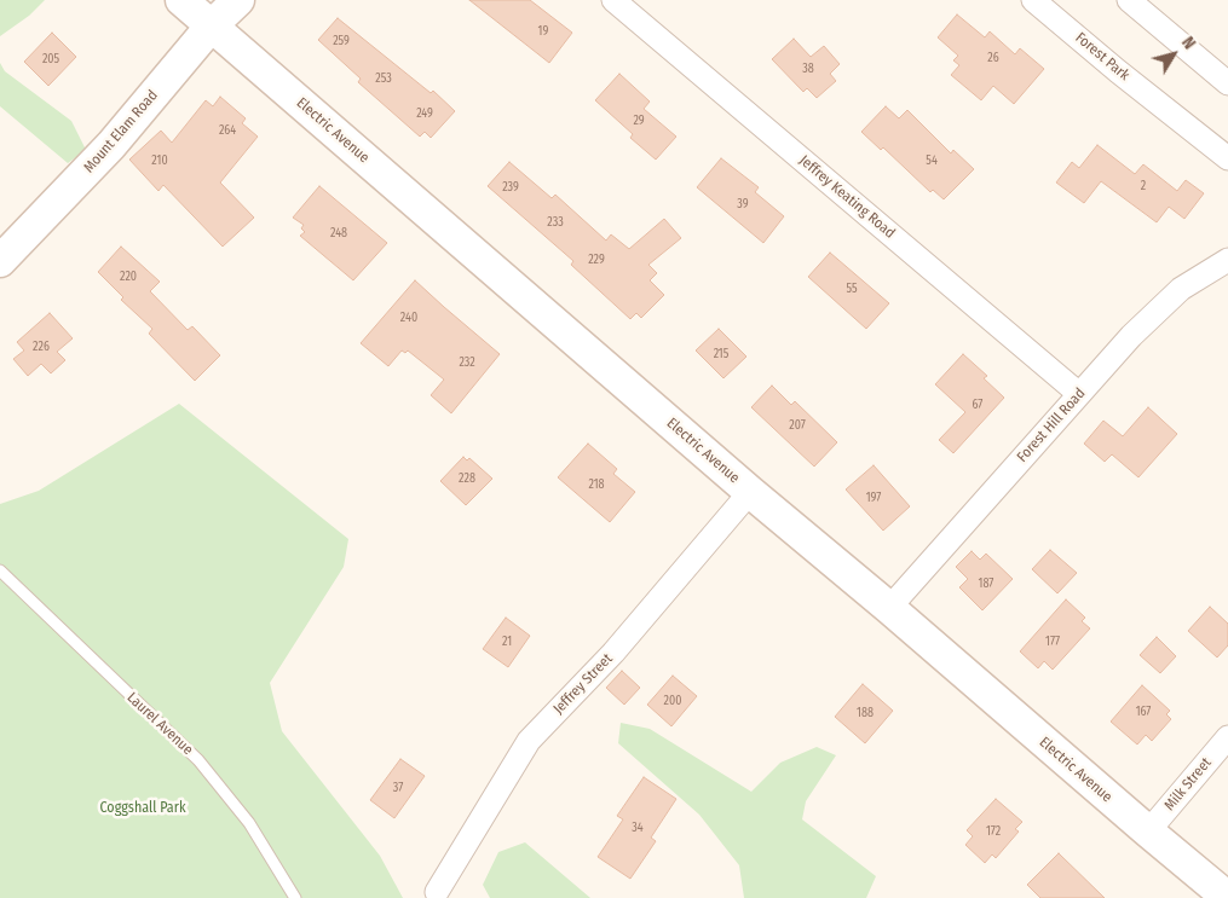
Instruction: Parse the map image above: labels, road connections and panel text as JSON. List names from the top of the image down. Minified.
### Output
{"streets":{"main road":["Electric Avenue","Mount Elam Road"],"street":["Forest Park","Jeffrey Keating Road","Forest Hill Road","Jeffrey Street","Milk Street"],"lane":["Laurel Avenue"]},"crossings":[["Electric Avenue","Mount Elam Road"],["Electric Avenue","Forest Hill Road"],["Electric Avenue","Jeffrey Street"],["Electric Avenue","Milk Street"],["Jeffrey Keating Road","Forest Hill Road"]],"parks":["Coggshall Park"],"house_numbers":["19","259","26","205","38","253","249","29","264","210","54","2","239","39","233","248","229","220","55","240","226","215","232","67","207","228","218","197","187","21","177","200","167","188","37","34","172"],"north":"top right"}
